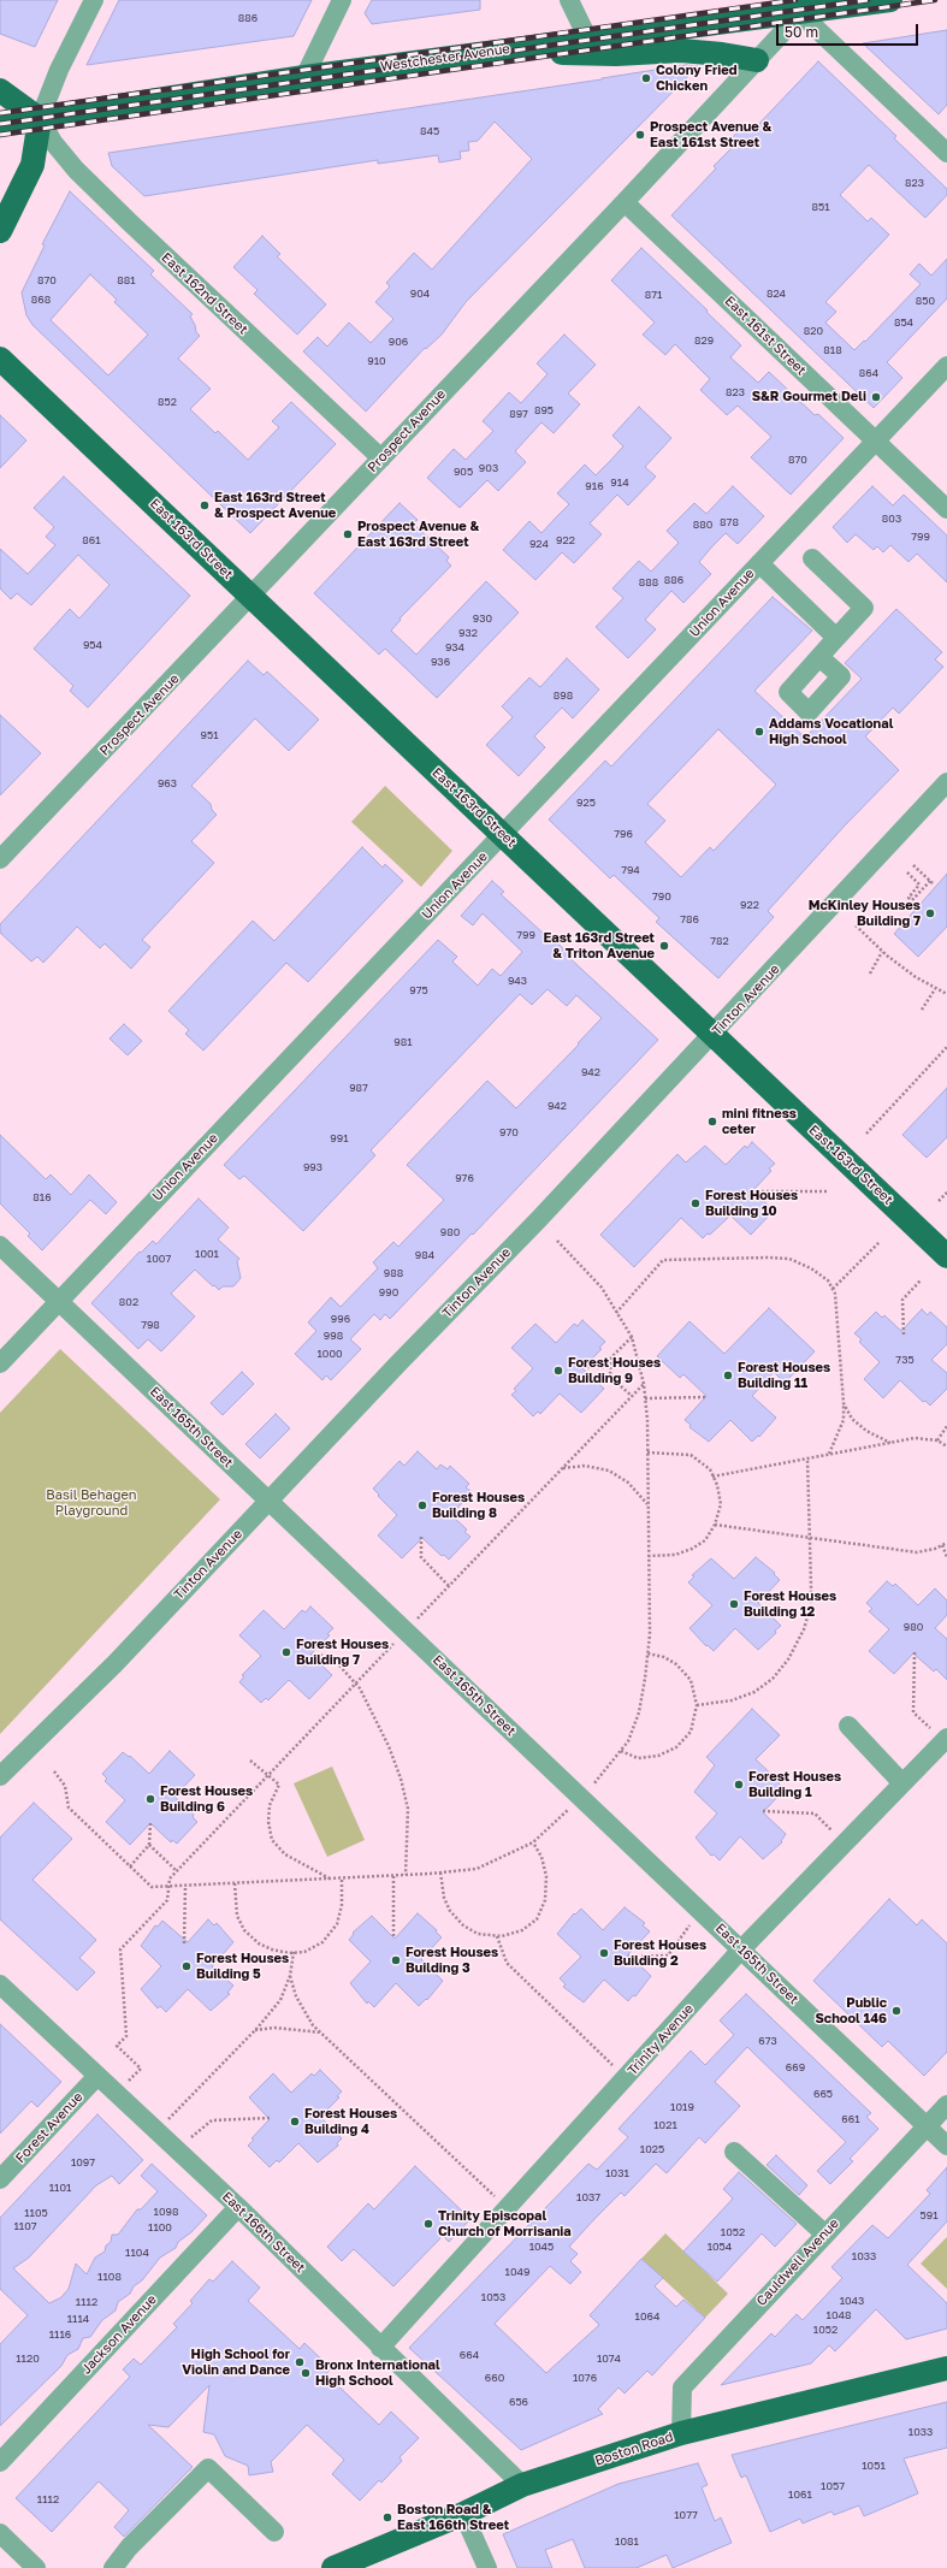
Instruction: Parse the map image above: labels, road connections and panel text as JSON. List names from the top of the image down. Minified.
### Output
{"streets":{"main road":["Westchester Avenue","East 163rd Street","Boston Road"],"street":["East 162nd Street","East 161st Street","Prospect Avenue","Union Avenue","Tinton Avenue","East 165th Street","Trinity Avenue","Forest Avenue","East 166th Street","Cauldwell Avenue","Jackson Avenue"]},"crossings":[["Westchester Avenue","East 162nd Street"],["Westchester Avenue","Prospect Avenue"],["East 162nd Street","Prospect Avenue"],["East 161st Street","Prospect Avenue"],["East 161st Street","Union Avenue"],["Prospect Avenue","East 163rd Street"],["East 163rd Street","Union Avenue"],["East 163rd Street","Tinton Avenue"],["Union Avenue","East 165th Street"],["Tinton Avenue","East 165th Street"],["East 165th Street","Trinity Avenue"],["East 165th Street","Cauldwell Avenue"],["Trinity Avenue","East 166th Street"],["Forest Avenue","East 166th Street"],["East 166th Street","Jackson Avenue"],["East 166th Street","Boston Road"],["Cauldwell Avenue","Boston Road"]],"parks":["Basil Behagen Playground"],"places":["Colony Fried Chicken","Prospect Avenue & East 161st Street","S&R Gourmet Deli","East 163rd Street & Prospect Avenue","Prospect Avenue & East 163rd Street","Addams Vocational High School","McKinley Houses Building 7","East 163rd Street & Triton Avenue","mini fitness ceter","Forest Houses Building 10","Forest Houses Building 9","Forest Houses Building 11","Forest Houses Building 8","Forest Houses Building 12","Forest Houses Building 7","Forest Houses Building 1","Forest Houses Building 6","Forest Houses Building 2","Forest Houses Building 3","Forest Houses Building 5","Public School 146","Forest Houses Building 4","Trinity Episcopal Church of Morrisania","High School for Violin and Dance","Bronx International High School","Boston Road & East 166th Street"],"house_numbers":["886","845","823","851","870","881","904","824","871","868","850","854","820","829","906","818","910","864","823","852","895","897","870","903","905","914","916","803","878","880","799","861","922","924","886","888","930","932","954","934","936","898","951","963","925","796","794","790","922","786","799","782","943","975","981","942","987","942","970","991","993","976","816","980","1001","984","1007","988","990","802","996","798","998","1000","735","980","673","669","665","1019","661","1021","1025","1097","1031","1101","1037","1098","1105","591","1107","1100","1052","1045","1054","1104","1033","1049","1108","1053","1043","1112","1048","1064","1114","1052","1116","664","1120","1074","660","1076","656","1033","1051","1057","1061","1112","1077","1081"],"scale_bar":"50 m"}
